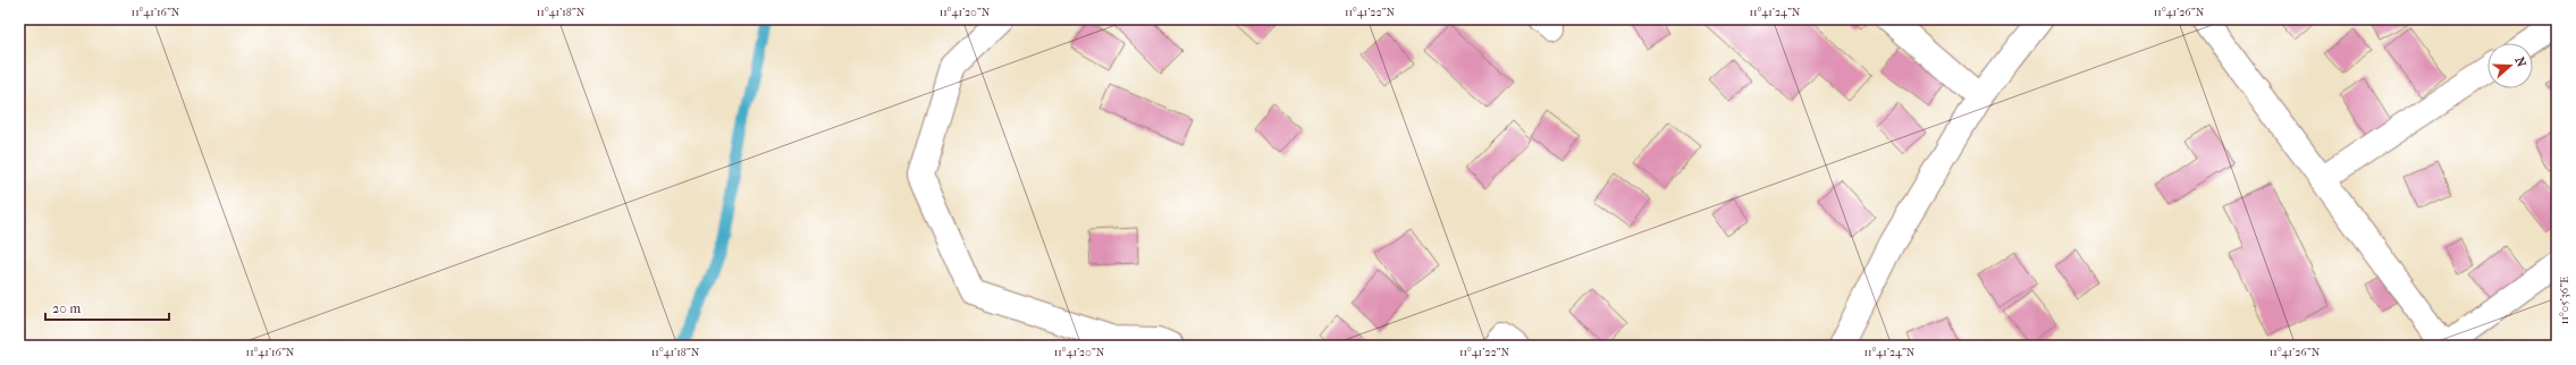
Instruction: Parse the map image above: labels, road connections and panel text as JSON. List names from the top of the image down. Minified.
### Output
{"scale_bar":"20 m","north":"right","coordinates":["11°41'16\"N","11°41'18\"N","11°41'20\"N","11°41'22\"N","11°41'24\"N","11°41'26\"N","11°05'36\"E"]}
